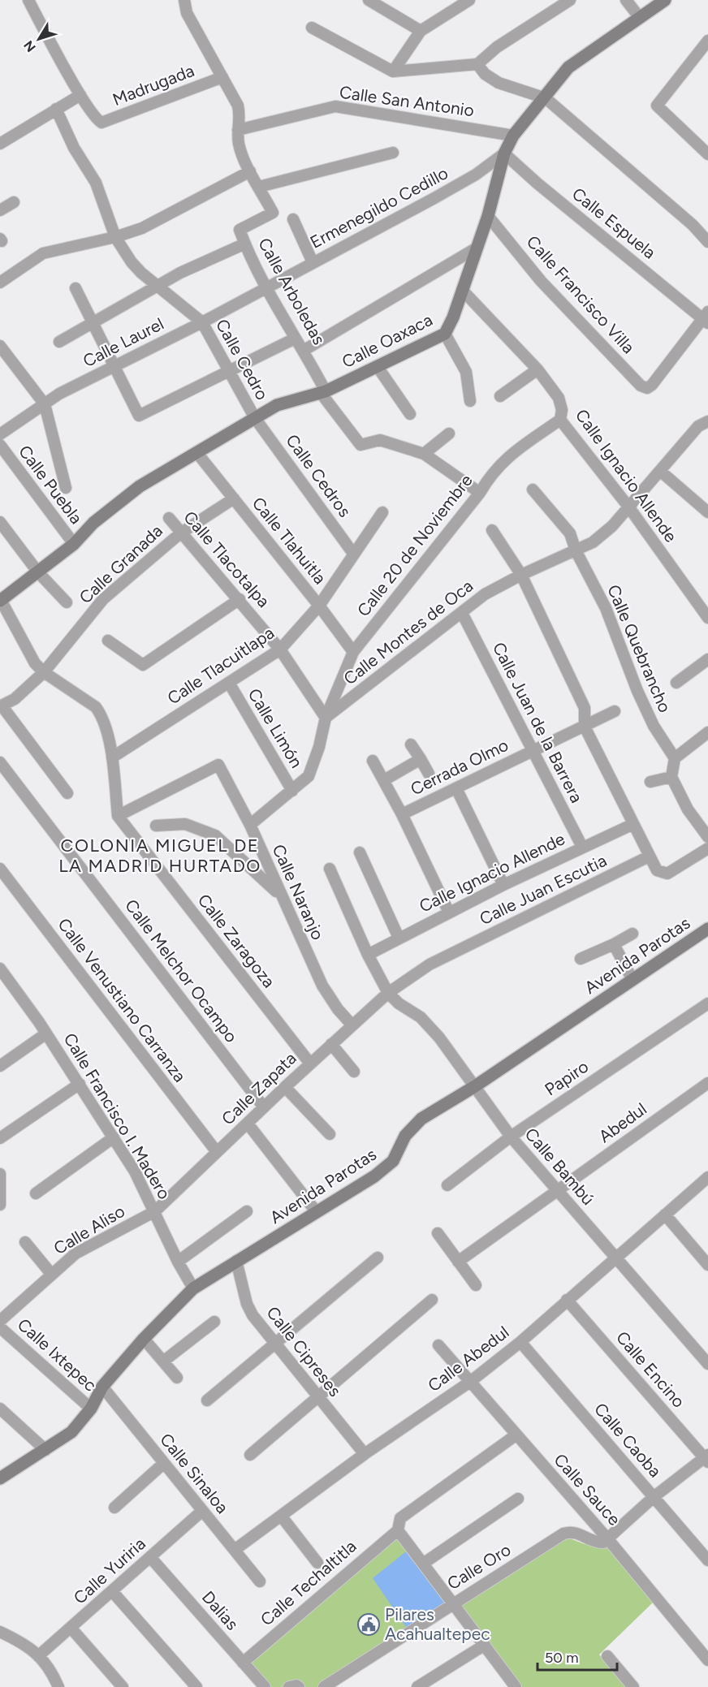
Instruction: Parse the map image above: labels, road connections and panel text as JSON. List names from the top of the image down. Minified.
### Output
{"streets":{"street":["Madrugada","Calle San Antonio","Ermenegildo Cedillo","Calle Espuela","Calle Arboledas","Calle Francisco Villa","Calle Oaxaca","Calle Laurel","Calle Cedro","Calle Cedros","Calle Ignacio Allende","Calle Puebla","Calle Tlahuitla","Calle 20 de Noviembre","Calle Tlacotalpa","Calle Granada","Calle Montes de Oca","Calle Quebrancho","Calle Tlacuitlapa","Calle Juan de la Barrera","Calle Limón","Cerrada Olmo","Calle Juan Escutia","Calle Naranjo","Calle Zaragoza","Avenida Parotas","Calle Melchor Ocampo","Calle Venustiano Carranza","Papiro","Calle Zapata","Calle Francisco I. Madero","Abedul","Calle Bambú","Calle Aliso","Calle Cipreses","Calle Ixtepec","Calle Abedul","Calle Encino","Calle Caoba","Calle Sinaloa","Calle Sauce","Calle Oro","Calle Yuriria","Calle Techaltitla","Dalias"]},"crossings":[["Madrugada","Calle Arboledas"],["Calle San Antonio","Calle Arboledas"],["Calle San Antonio","Calle Oaxaca"],["Ermenegildo Cedillo","Calle Espuela"],["Ermenegildo Cedillo","Calle Arboledas"],["Ermenegildo Cedillo","Calle Oaxaca"],["Ermenegildo Cedillo","Calle Laurel"],["Calle Espuela","Calle Francisco Villa"],["Calle Espuela","Calle Oaxaca"],["Calle Arboledas","Calle Oaxaca"],["Calle Arboledas","Calle Laurel"],["Calle Francisco Villa","Calle Oaxaca"],["Calle Oaxaca","Calle Cedro"],["Calle Oaxaca","Calle Cedros"],["Calle Oaxaca","Calle Ignacio Allende"],["Calle Oaxaca","Calle Puebla"],["Calle Oaxaca","Calle Tlahuitla"],["Calle Laurel","Calle Cedro"],["Calle Cedro","Calle Cedros"],["Calle Cedros","Calle Tlacuitlapa"],["Calle Ignacio Allende","Calle 20 de Noviembre"],["Calle Ignacio Allende","Calle Montes de Oca"],["Calle Ignacio Allende","Calle Juan de la Barrera"],["Calle Tlahuitla","Calle 20 de Noviembre"],["Calle Tlahuitla","Calle Granada"],["Calle Tlahuitla","Calle Tlacuitlapa"],["Calle 20 de Noviembre","Calle Tlacotalpa"],["Calle 20 de Noviembre","Calle Montes de Oca"],["Calle Tlacotalpa","Calle Granada"],["Calle Tlacotalpa","Calle Montes de Oca"],["Calle Tlacotalpa","Calle Tlacuitlapa"],["Calle Montes de Oca","Calle Quebrancho"],["Calle Montes de Oca","Calle Juan de la Barrera"],["Calle Tlacuitlapa","Calle Limón"],["Calle Juan de la Barrera","Cerrada Olmo"],["Calle Juan Escutia","Calle Zapata"],["Calle Juan Escutia","Calle Bambú"],["Calle Naranjo","Calle Zaragoza"],["Calle Naranjo","Calle Zapata"],["Calle Zaragoza","Calle Zapata"],["Avenida Parotas","Calle Francisco I. Madero"],["Avenida Parotas","Calle Bambú"],["Avenida Parotas","Calle Cipreses"],["Avenida Parotas","Calle Ixtepec"],["Avenida Parotas","Calle Sinaloa"],["Calle Melchor Ocampo","Calle Zapata"],["Calle Venustiano Carranza","Calle Zapata"],["Papiro","Calle Bambú"],["Calle Zapata","Calle Francisco I. Madero"],["Calle Zapata","Calle Bambú"],["Calle Zapata","Calle Aliso"],["Calle Francisco I. Madero","Calle Aliso"],["Abedul","Calle Bambú"],["Calle Bambú","Calle Abedul"],["Calle Cipreses","Calle Abedul"],["Calle Abedul","Calle Encino"],["Calle Abedul","Calle Caoba"],["Calle Abedul","Calle Sinaloa"],["Calle Abedul","Calle Sauce"],["Calle Sinaloa","Calle Yuriria"],["Calle Sauce","Calle Oro"],["Calle Sauce","Calle Techaltitla"],["Calle Yuriria","Dalias"],["Calle Techaltitla","Dalias"]],"districts":["COLONIA MIGUEL DE LA MADRID HURTADO"],"places":{"public building":["Pilares Acahualtepec"]},"scale_bar":"50 m","north":"bottom left"}
